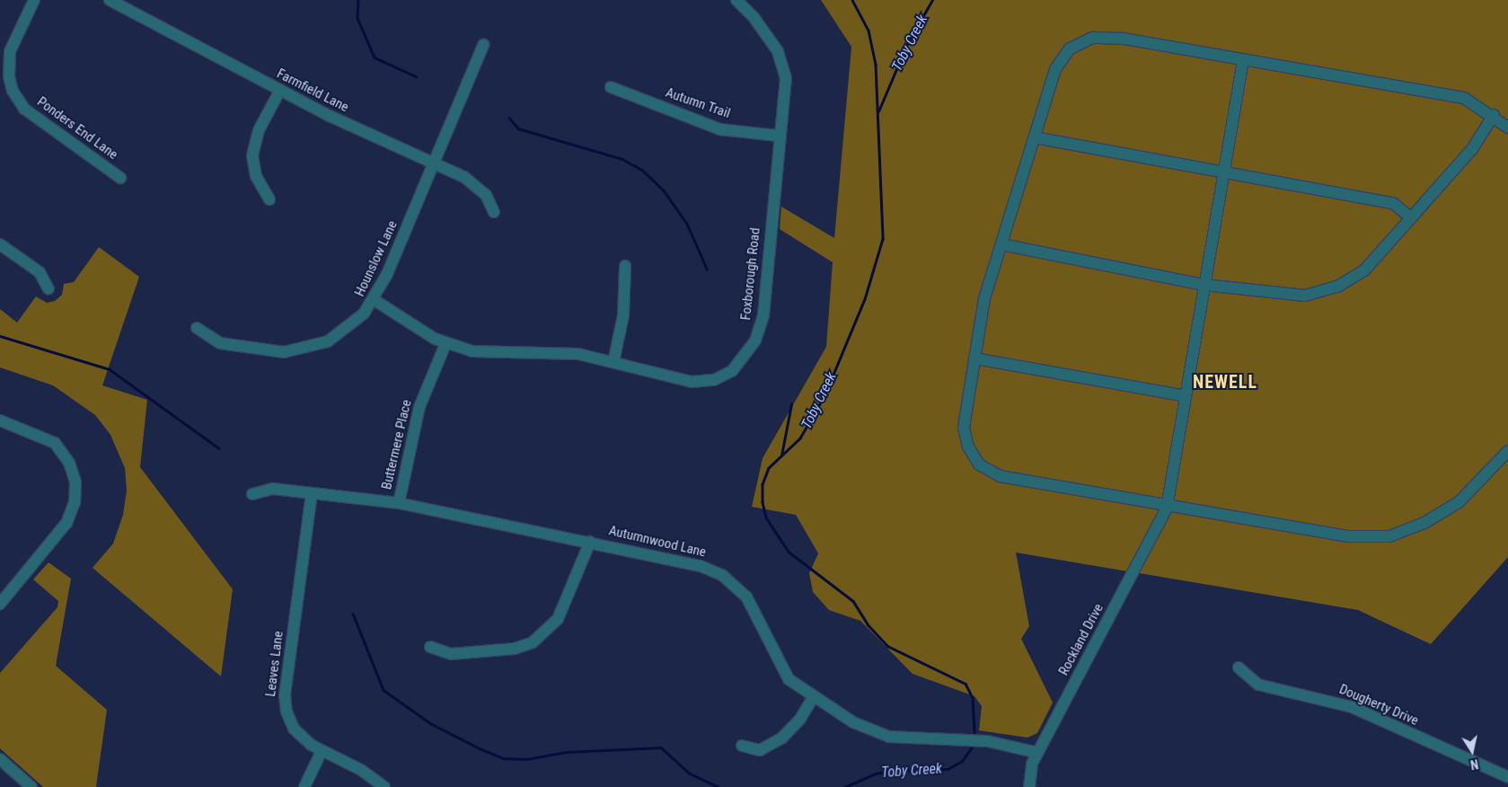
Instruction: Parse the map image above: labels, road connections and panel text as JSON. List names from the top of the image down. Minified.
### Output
{"streets":{"street":["Farmfield Lane","Autumn Trail","Ponders End Lane","Hounslow Lane","Foxborough Road","Buttermere Place","Autumnwood Lane","Rockland Drive","Leaves Lane","Dougherty Drive"]},"crossings":[["Farmfield Lane","Hounslow Lane"],["Autumn Trail","Foxborough Road"],["Hounslow Lane","Foxborough Road"],["Foxborough Road","Buttermere Place"],["Buttermere Place","Autumnwood Lane"],["Autumnwood Lane","Rockland Drive"],["Autumnwood Lane","Leaves Lane"]],"districts":["NEWELL"],"water":["Toby Creek"],"north":"bottom"}
